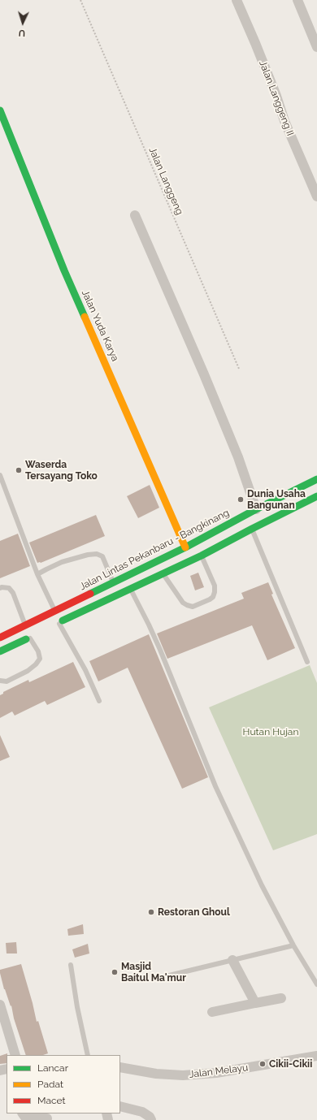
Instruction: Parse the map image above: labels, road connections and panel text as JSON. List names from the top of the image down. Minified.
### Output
{"streets":{"main road":["Jalan Yuda Karya","Jalan Lintas Pekanbaru - Bangkinang"],"street":["Jalan Langgeng II","Jalan Melayu"],"path":["Jalan Langgeng"]},"crossings":[["Jalan Yuda Karya","Jalan Lintas Pekanbaru - Bangkinang"]],"parks":["Hutan Hujan"],"places":["Waserda Tersayang Toko","Dunia Usaha Bangunan","Restoran Ghoul","Masjid Baitul Ma'mur","Cikii-Cikii"],"legend":["Lancar","Padat","Macet"],"north":"bottom"}
